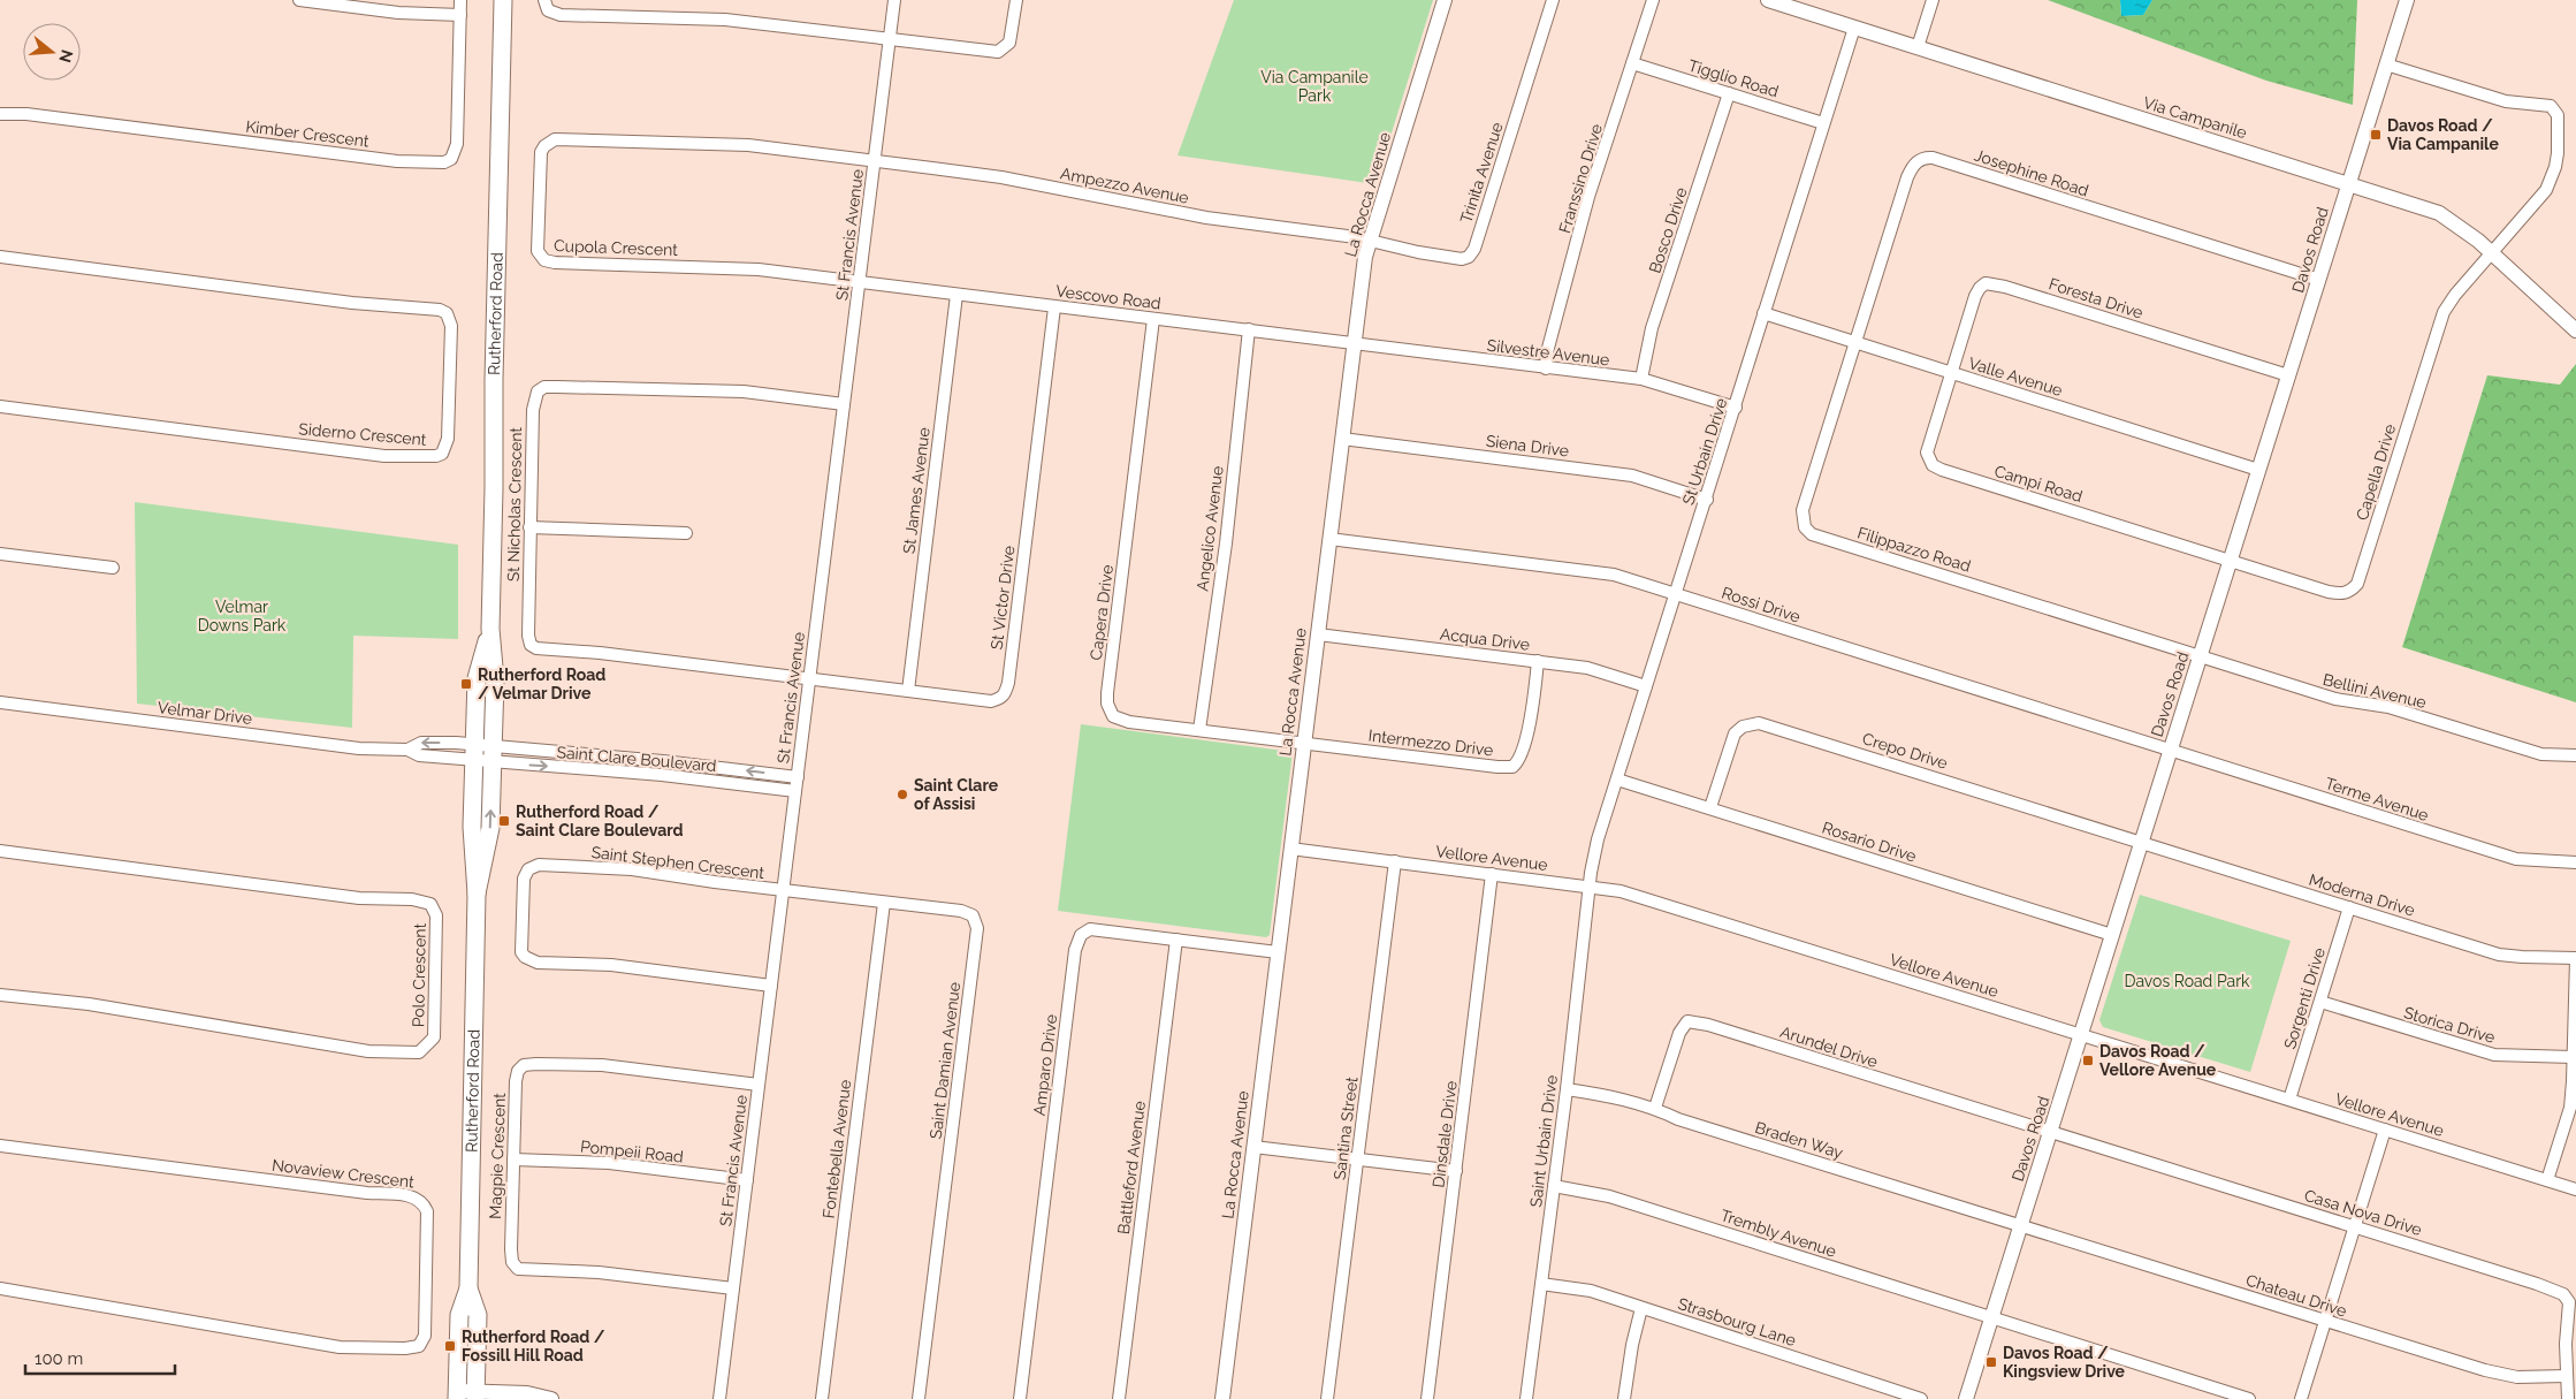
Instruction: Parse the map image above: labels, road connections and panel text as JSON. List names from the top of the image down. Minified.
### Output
{"streets":{"main road":["Rutherford Road"],"street":["Tigglio Road","Via Campanile","Kimber Crescent","Trinita Avenue","Josephine Road","Franssino Drive","Ampezzo Avenue","La Rocca Avenue","Bosco Drive","St Francis Avenue","Cupola Crescent","Davos Road","Vescovo Road","Foresta Drive","Silvestre Avenue","Valle Avenue","Siderno Crescent","Siena Drive","St Urbain Drive","Capella Drive","Campi Road","St James Avenue","St Nicholas Crescent","Angelico Avenue","Filippazzo Road","St Victor Drive","Rossi Drive","Capera Drive","Acqua Drive","Bellini Avenue","Velmar Drive","Intermezzo Drive","Crepo Drive","Saint Clare Boulevard","Terme Avenue","Rosario Drive","Vellore Avenue","Saint Stephen Crescent","Moderna Drive","Polo Crescent","Sorgenti Drive","Storica Drive","Arundel Drive","Saint Damian Avenue","Amparo Drive","Santina Street","Dinsdale Drive","Braden Way","Saint Urbain Drive","Fontebella Avenue","Pompeii Road","Magpie Crescent","Battleford Avenue","Novaview Crescent","Casa Nova Drive","Trembly Avenue","Chateau Drive","Strasbourg Lane"]},"crossings":[["Tigglio Road","Franssino Drive"],["Tigglio Road","Bosco Drive"],["Tigglio Road","St Urbain Drive"],["Via Campanile","Davos Road"],["Via Campanile","St Urbain Drive"],["Via Campanile","Capella Drive"],["Trinita Avenue","Ampezzo Avenue"],["Trinita Avenue","La Rocca Avenue"],["Josephine Road","Davos Road"],["Josephine Road","Valle Avenue"],["Josephine Road","Filippazzo Road"],["Franssino Drive","Silvestre Avenue"],["Ampezzo Avenue","La Rocca Avenue"],["Ampezzo Avenue","St Francis Avenue"],["Ampezzo Avenue","Cupola Crescent"],["La Rocca Avenue","Vescovo Road"],["La Rocca Avenue","Silvestre Avenue"],["La Rocca Avenue","Siena Drive"],["La Rocca Avenue","Rossi Drive"],["La Rocca Avenue","Capera Drive"],["La Rocca Avenue","Acqua Drive"],["La Rocca Avenue","Intermezzo Drive"],["La Rocca Avenue","Vellore Avenue"],["La Rocca Avenue","Amparo Drive"],["Bosco Drive","Silvestre Avenue"],["St Francis Avenue","Cupola Crescent"],["St Francis Avenue","Vescovo Road"],["St Francis Avenue","St Nicholas Crescent"],["St Francis Avenue","St Victor Drive"],["St Francis Avenue","Saint Clare Boulevard"],["St Francis Avenue","Saint Stephen Crescent"],["St Francis Avenue","Saint Damian Avenue"],["St Francis Avenue","Pompeii Road"],["St Francis Avenue","Magpie Crescent"],["Cupola Crescent","Vescovo Road"],["Davos Road","Foresta Drive"],["Davos Road","Valle Avenue"],["Davos Road","Capella Drive"],["Davos Road","Campi Road"],["Davos Road","Filippazzo Road"],["Davos Road","Rossi Drive"],["Davos Road","Bellini Avenue"],["Davos Road","Crepo Drive"],["Davos Road","Terme Avenue"],["Davos Road","Rosario Drive"],["Davos Road","Vellore Avenue"],["Davos Road","Moderna Drive"],["Davos Road","Arundel Drive"],["Davos Road","Braden Way"],["Davos Road","Casa Nova Drive"],["Davos Road","Trembly Avenue"],["Davos Road","Chateau Drive"],["Vescovo Road","Silvestre Avenue"],["Vescovo Road","St James Avenue"],["Vescovo Road","Angelico Avenue"],["Vescovo Road","St Victor Drive"],["Vescovo Road","Capera Drive"],["Foresta Drive","Valle Avenue"],["Foresta Drive","Campi Road"],["Rutherford Road","Velmar Drive"],["Rutherford Road","Saint Clare Boulevard"],["Silvestre Avenue","St Urbain Drive"],["Valle Avenue","St Urbain Drive"],["Valle Avenue","Campi Road"],["Valle Avenue","Filippazzo Road"],["Siena Drive","St Urbain Drive"],["St Urbain Drive","Rossi Drive"],["St Urbain Drive","Acqua Drive"],["St Urbain Drive","Rosario Drive"],["St Urbain Drive","Vellore Avenue"],["St Urbain Drive","Saint Urbain Drive"],["Capella Drive","Campi Road"],["St James Avenue","St Victor Drive"],["St Nicholas Crescent","St Victor Drive"],["Angelico Avenue","Capera Drive"],["Filippazzo Road","Bellini Avenue"],["Rossi Drive","Terme Avenue"],["Capera Drive","Intermezzo Drive"],["Acqua Drive","Intermezzo Drive"],["Velmar Drive","Saint Clare Boulevard"],["Crepo Drive","Rosario Drive"],["Crepo Drive","Moderna Drive"],["Vellore Avenue","Sorgenti Drive"],["Vellore Avenue","Santina Street"],["Vellore Avenue","Dinsdale Drive"],["Vellore Avenue","Saint Urbain Drive"],["Saint Stephen Crescent","Saint Damian Avenue"],["Moderna Drive","Sorgenti Drive"],["Sorgenti Drive","Storica Drive"],["Arundel Drive","Braden Way"],["Arundel Drive","Casa Nova Drive"],["Saint Damian Avenue","Fontebella Avenue"],["Amparo Drive","Battleford Avenue"],["Braden Way","Saint Urbain Drive"],["Braden Way","Chateau Drive"],["Saint Urbain Drive","Trembly Avenue"],["Saint Urbain Drive","Strasbourg Lane"],["Pompeii Road","Magpie Crescent"],["Casa Nova Drive","Chateau Drive"]],"parks":["Via Campanile Park","Velmar Downs Park","Davos Road Park"],"places":{"transit":["Davos Road / Via Campanile","Rutherford Road / Velmar Drive","Rutherford Road / Saint Clare Boulevard","Davos Road / Vellore Avenue","Rutherford Road / Fossill Hill Road","Davos Road / Kingsview Drive"],"other":["Saint Clare of Assisi"]},"scale_bar":"100 m","north":"right"}
